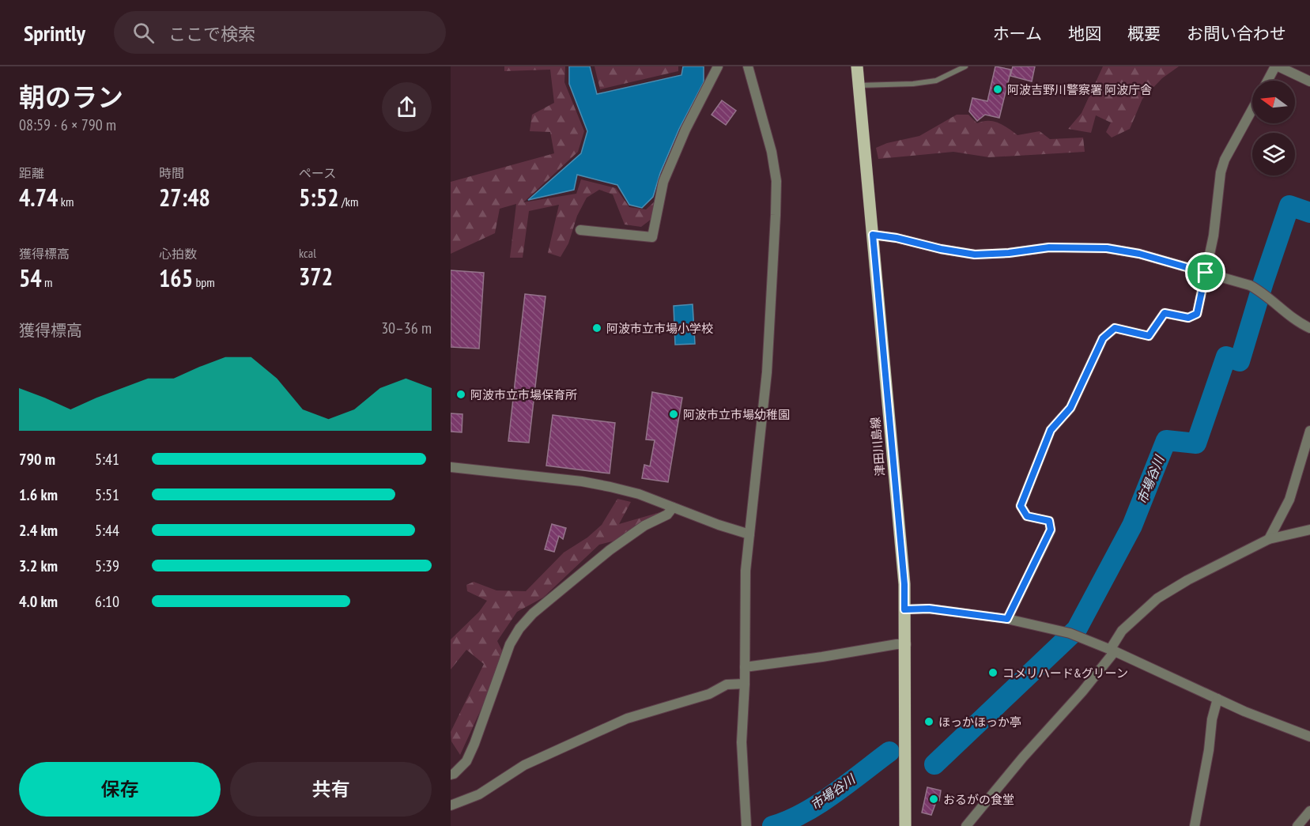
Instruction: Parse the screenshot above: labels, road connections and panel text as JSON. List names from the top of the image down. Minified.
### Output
{"streets":{"main road":["津田川島線"]},"water":["市場谷川"],"places":["阿波吉野川警察署 阿波庁舎","阿波市立市場小学校","阿波市立市場保育所","阿波市立市場幼稚園","コメリハード&グリーン","ほっかほっか亭","おるがの食堂"],"north":"left","page":{"header":"Sprintly","search":"ここで検索","nav":["ホーム","地図","概要","お問い合わせ"],"heading":["朝のラン","08:59 · 6 × 790 m"],"stats":[["距離","4.74 km"],["時間","27:48"],["ペース","5:52 /km"],["獲得標高","54 m"],["心拍数","165 bpm"],["kcal","372"]],"chart":["獲得標高","30–36 m"],"list":[{"name":"790 m","note":"5:41"},{"name":"1.6 km","note":"5:51"},{"name":"2.4 km","note":"5:44"},{"name":"3.2 km","note":"5:39"},{"name":"4.0 km","note":"6:10"}],"buttons":["保存","共有"]}}
